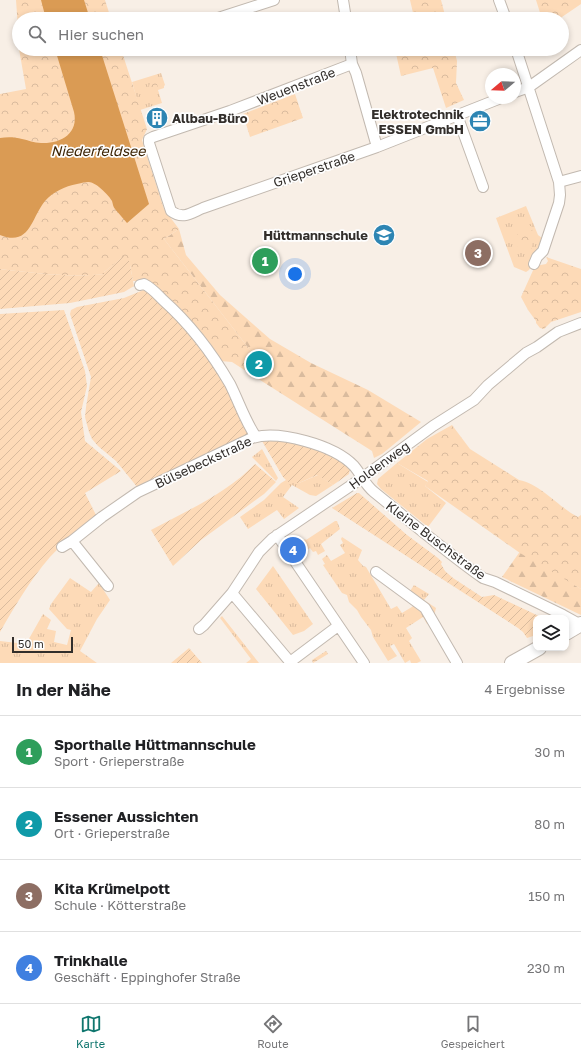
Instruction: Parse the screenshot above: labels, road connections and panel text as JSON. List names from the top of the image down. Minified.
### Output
{"streets":{"street":["Weuenstraße","Grieperstraße","Bülsebeckstraße","Holdenweg","Kleine Buschstraße"]},"crossings":[["Weuenstraße","Grieperstraße"],["Bülsebeckstraße","Holdenweg"],["Bülsebeckstraße","Kleine Buschstraße"],["Holdenweg","Kleine Buschstraße"]],"water":["Niederfeldsee"],"places":{"building":["Allbau-Büro"],"office":["Elektrotechnik ESSEN GmbH"],"school or university":["Hüttmannschule"]},"scale_bar":"50 m","north":"left","page":{"search":"Hier suchen","pins":["3","1","2","4"],"scale":"50 m","heading":["In der Nähe","4 Ergebnisse"],"list":[{"mark":"1","name":"Sporthalle Hüttmannschule","note":"Sport · Grieperstraße","value":"30 m"},{"mark":"2","name":"Essener Aussichten","note":"Ort · Grieperstraße","value":"80 m"},{"mark":"3","name":"Kita Krümelpott","note":"Schule · Kötterstraße","value":"150 m"},{"mark":"4","name":"Trinkhalle","note":"Geschäft · Eppinghofer Straße","value":"230 m"}],"nav":["Karte","Route","Gespeichert"]}}
